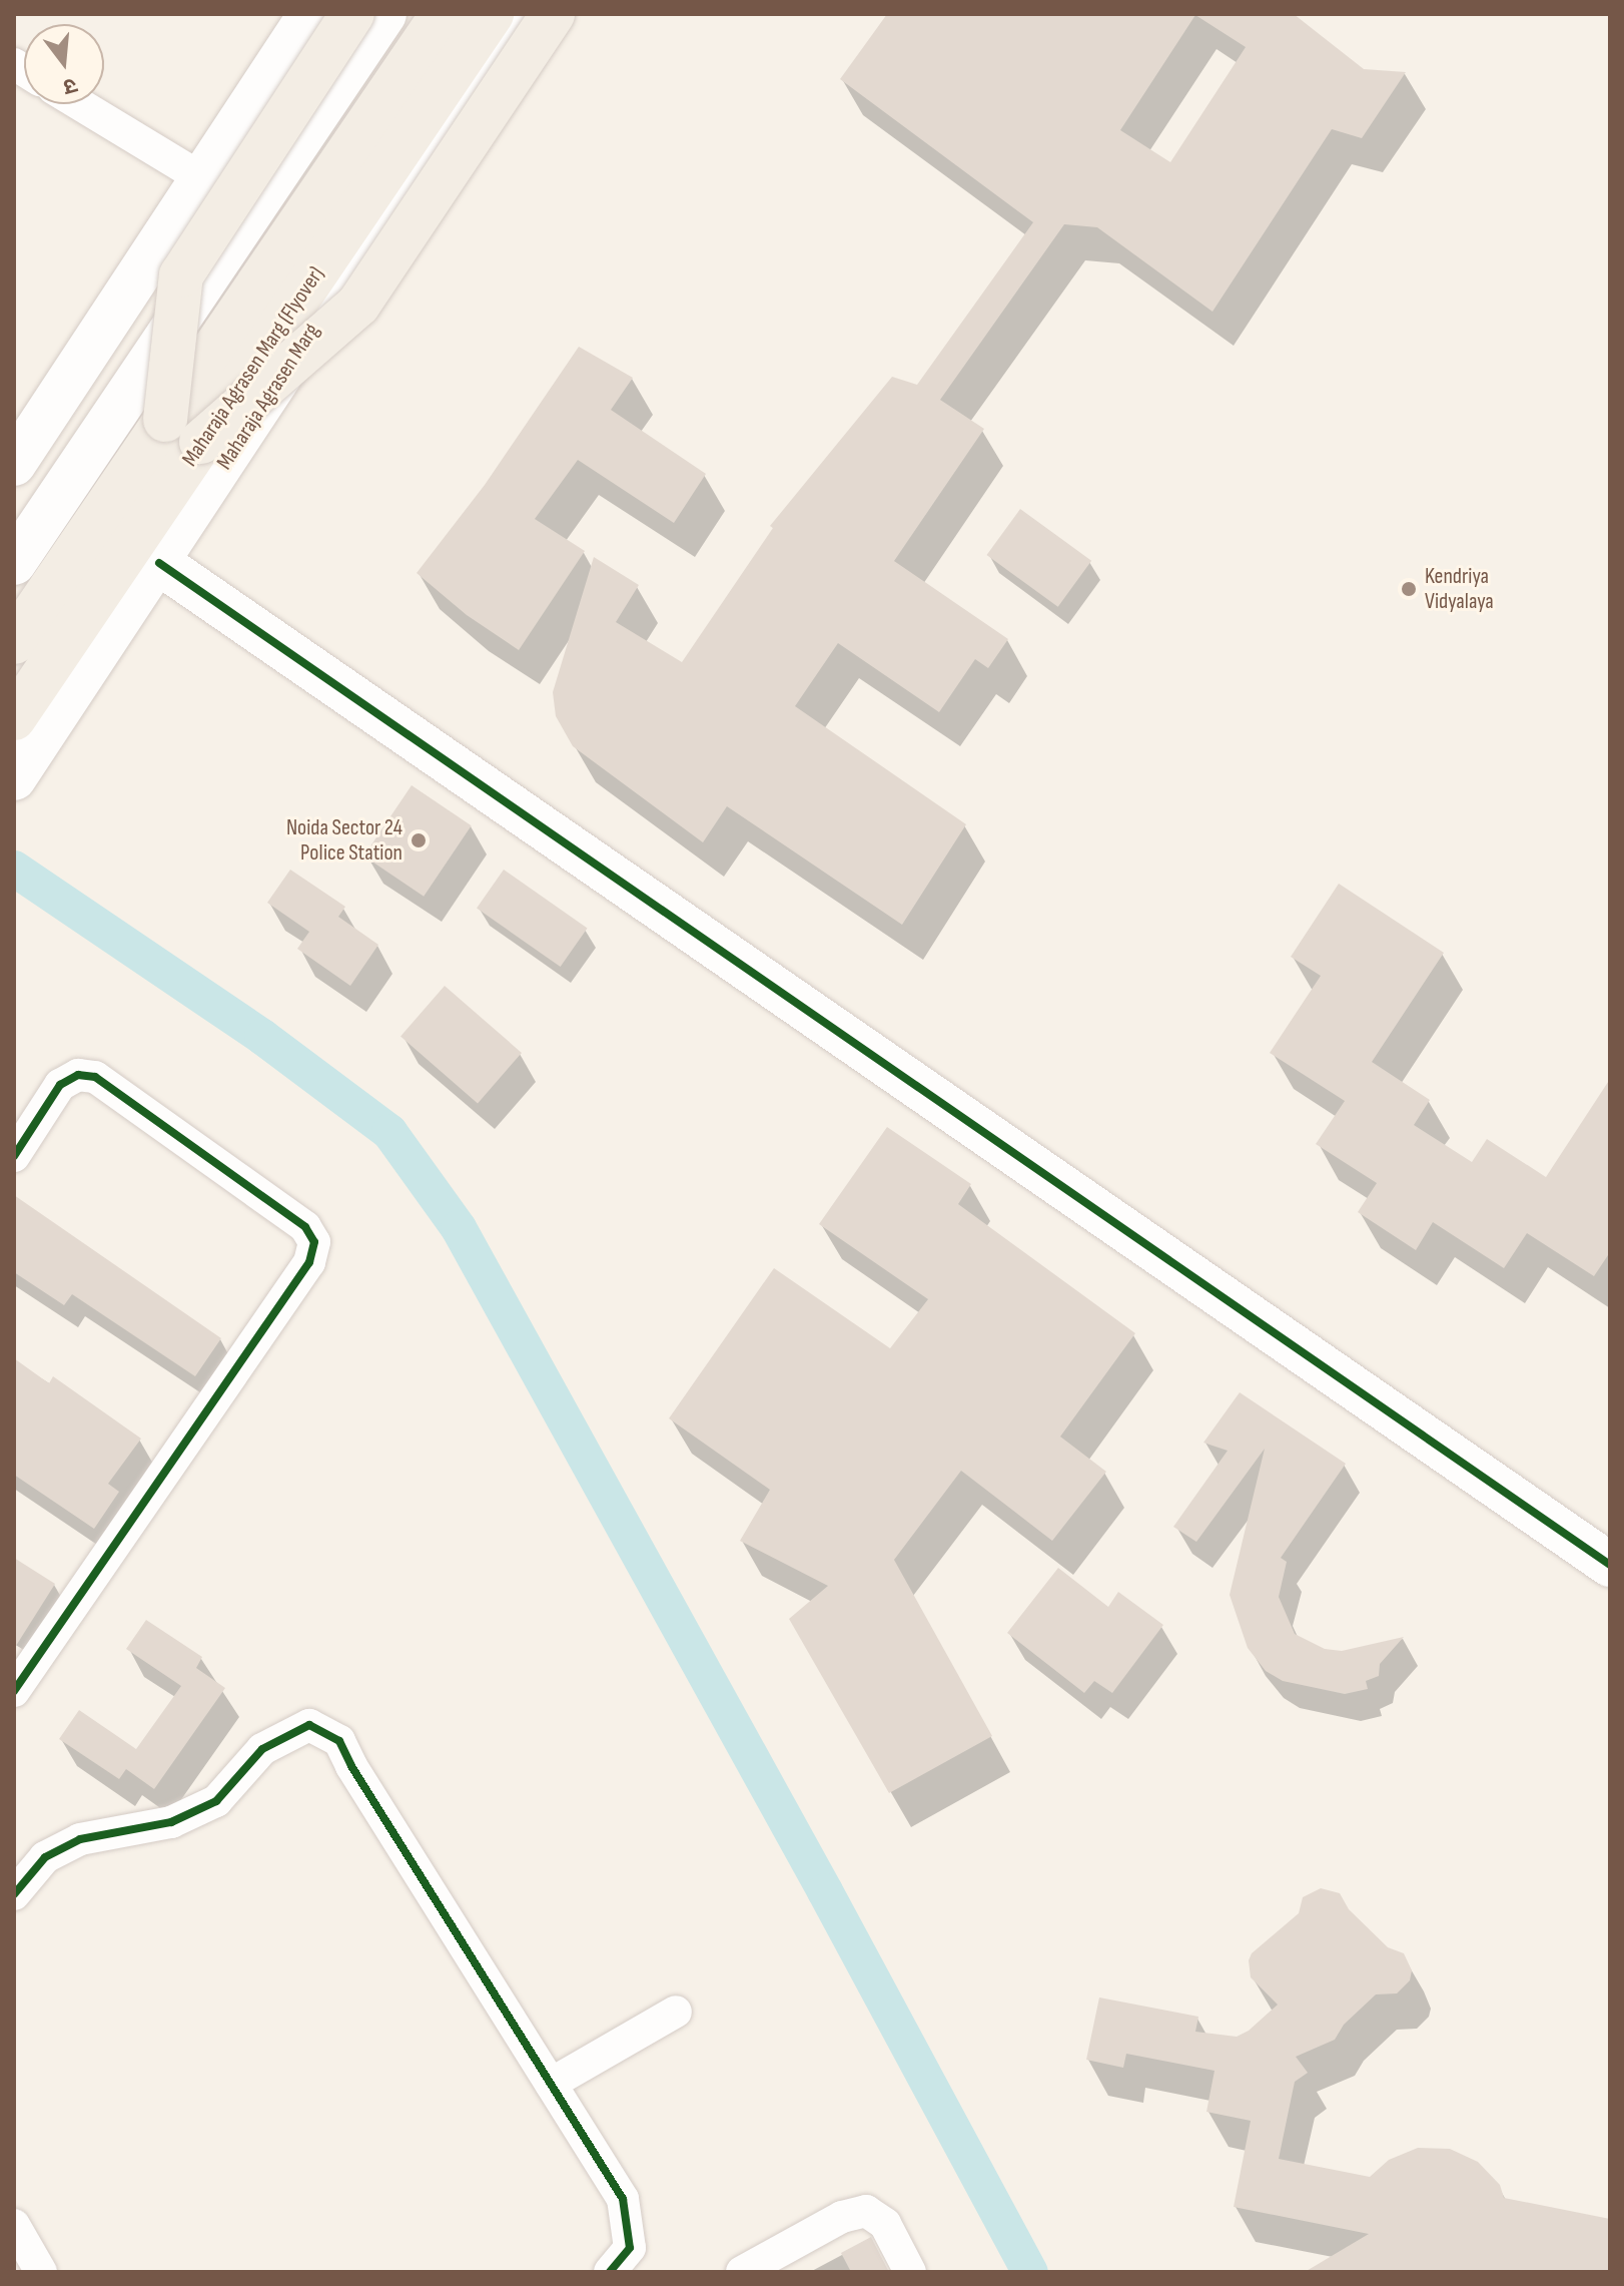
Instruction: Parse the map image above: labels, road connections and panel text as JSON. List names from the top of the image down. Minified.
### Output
{"streets":{"main road":["Maharaja Agrasen Marg (Flyover)"],"street":["Maharaja Agrasen Marg"]},"places":["Kendriya Vidyalaya","Noida Sector 24 Police Station"],"north":"bottom"}
